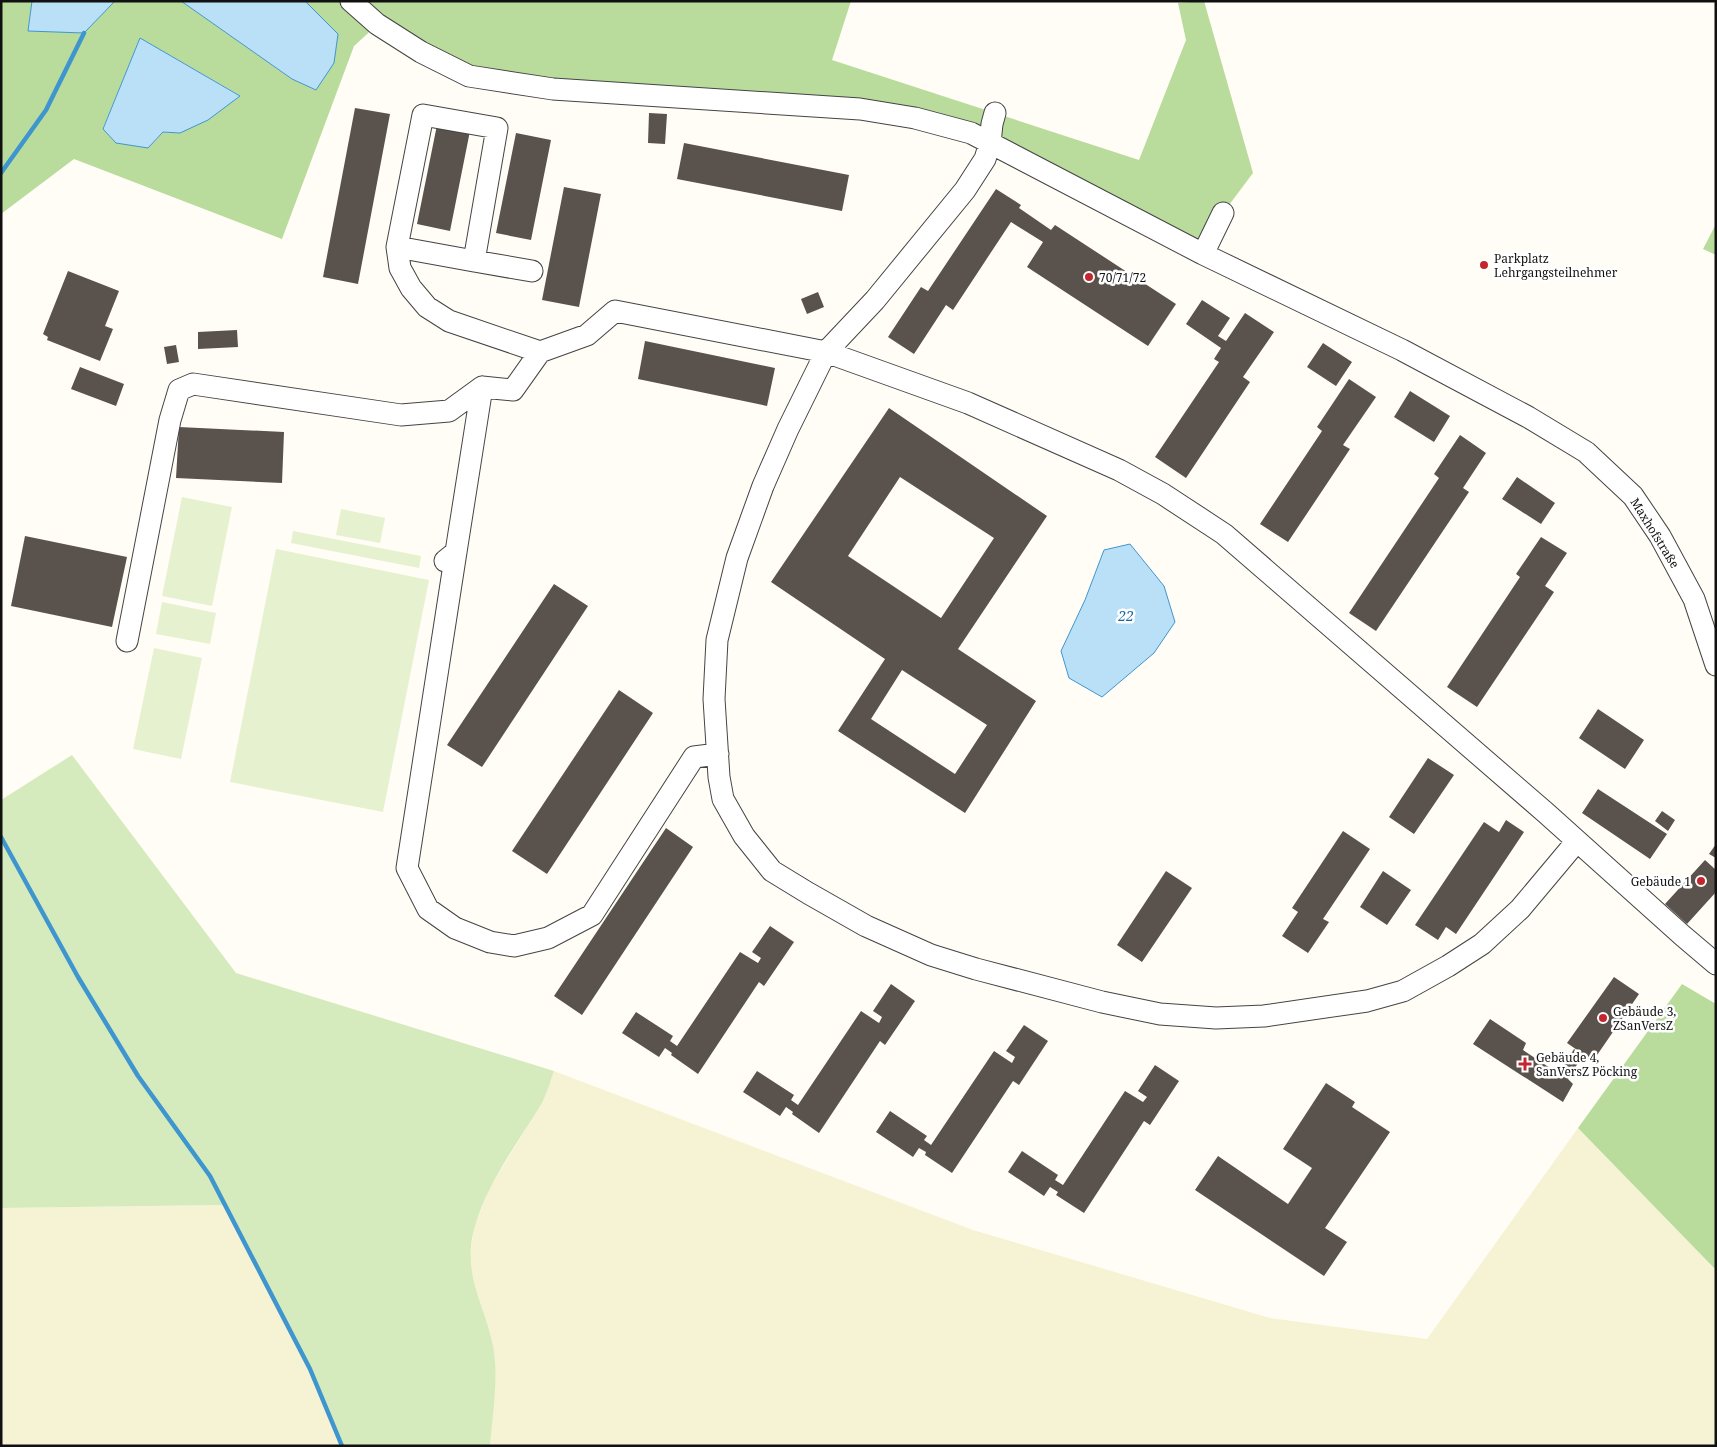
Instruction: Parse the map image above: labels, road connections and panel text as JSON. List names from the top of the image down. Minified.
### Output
{"streets":{"street":["Maxhofstraße"]},"water":["22"],"places":{"other":["Parkplatz Lehrgangsteilnehmer","70/71/72","Gebäude 1","Gebäude 3, ZSanVersZ"],"health":["Gebäude 4, SanVersZ Pöcking"]}}
